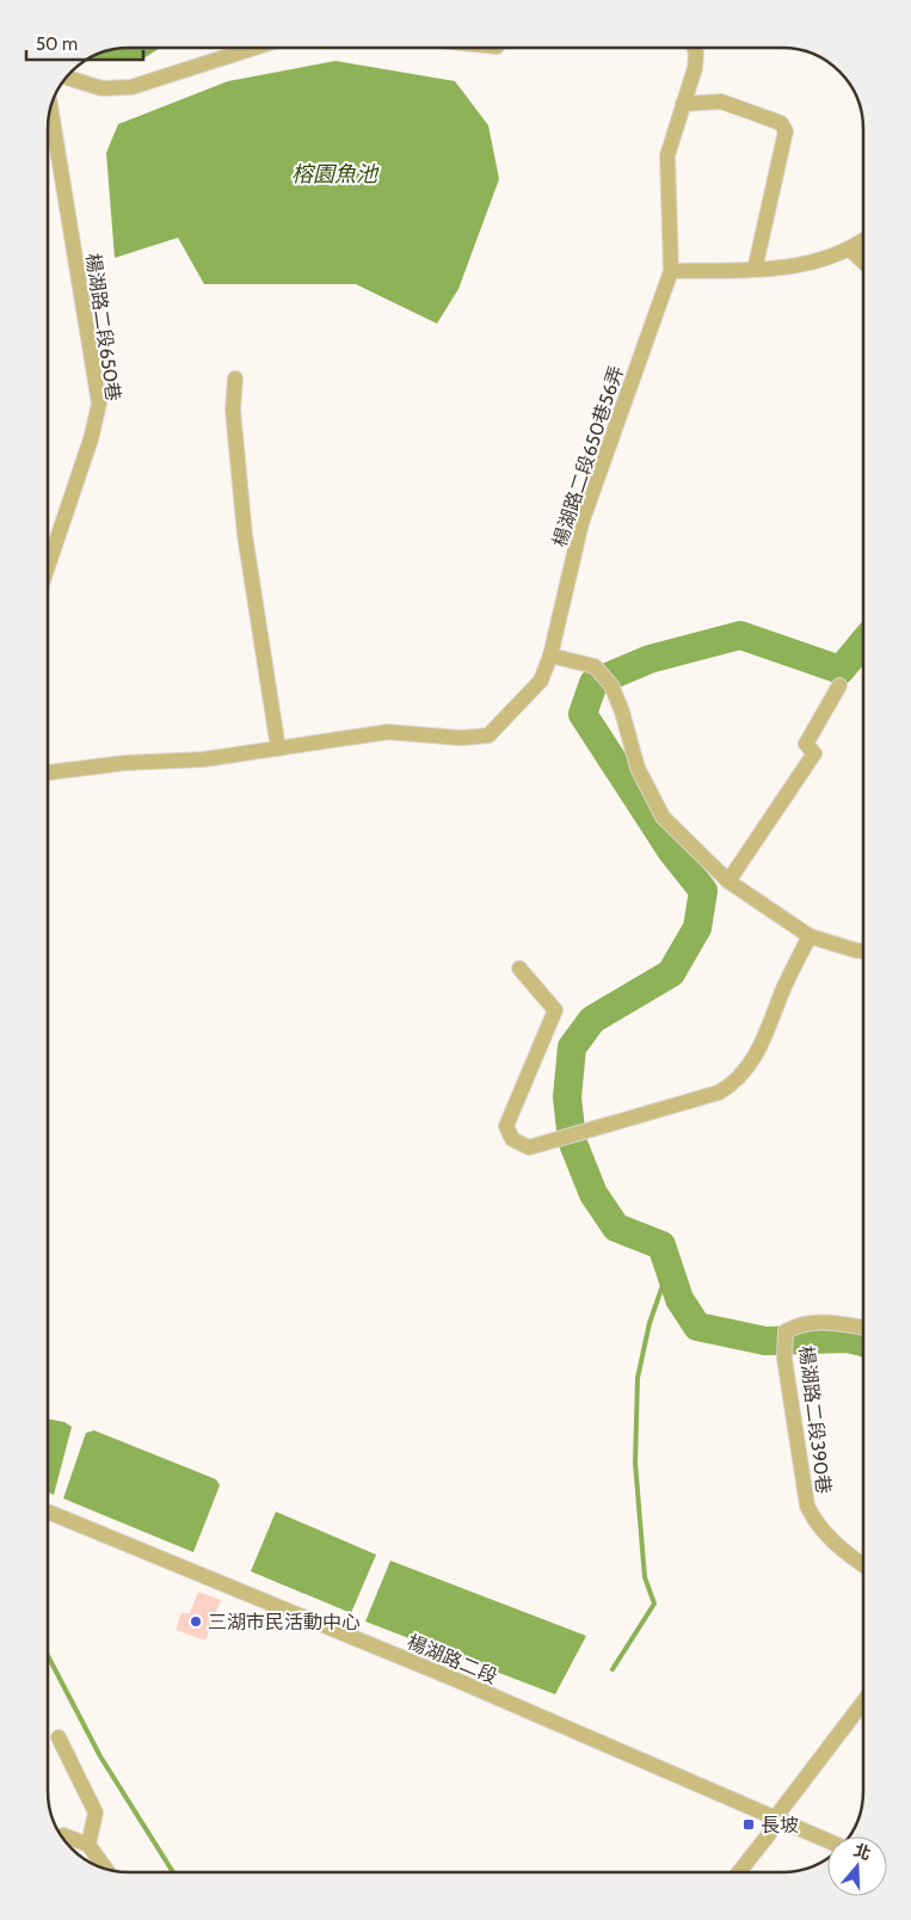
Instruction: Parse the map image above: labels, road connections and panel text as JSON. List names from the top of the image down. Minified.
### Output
{"streets":{"street":["楊湖路二段650巷","楊湖路二段650巷56弄","楊湖路二段390巷","楊湖路二段"]},"water":["榕園魚池"],"places":{"other":["三湖市民活動中心"],"transit":["長坡"]},"scale_bar":"50 m","north":"top"}
